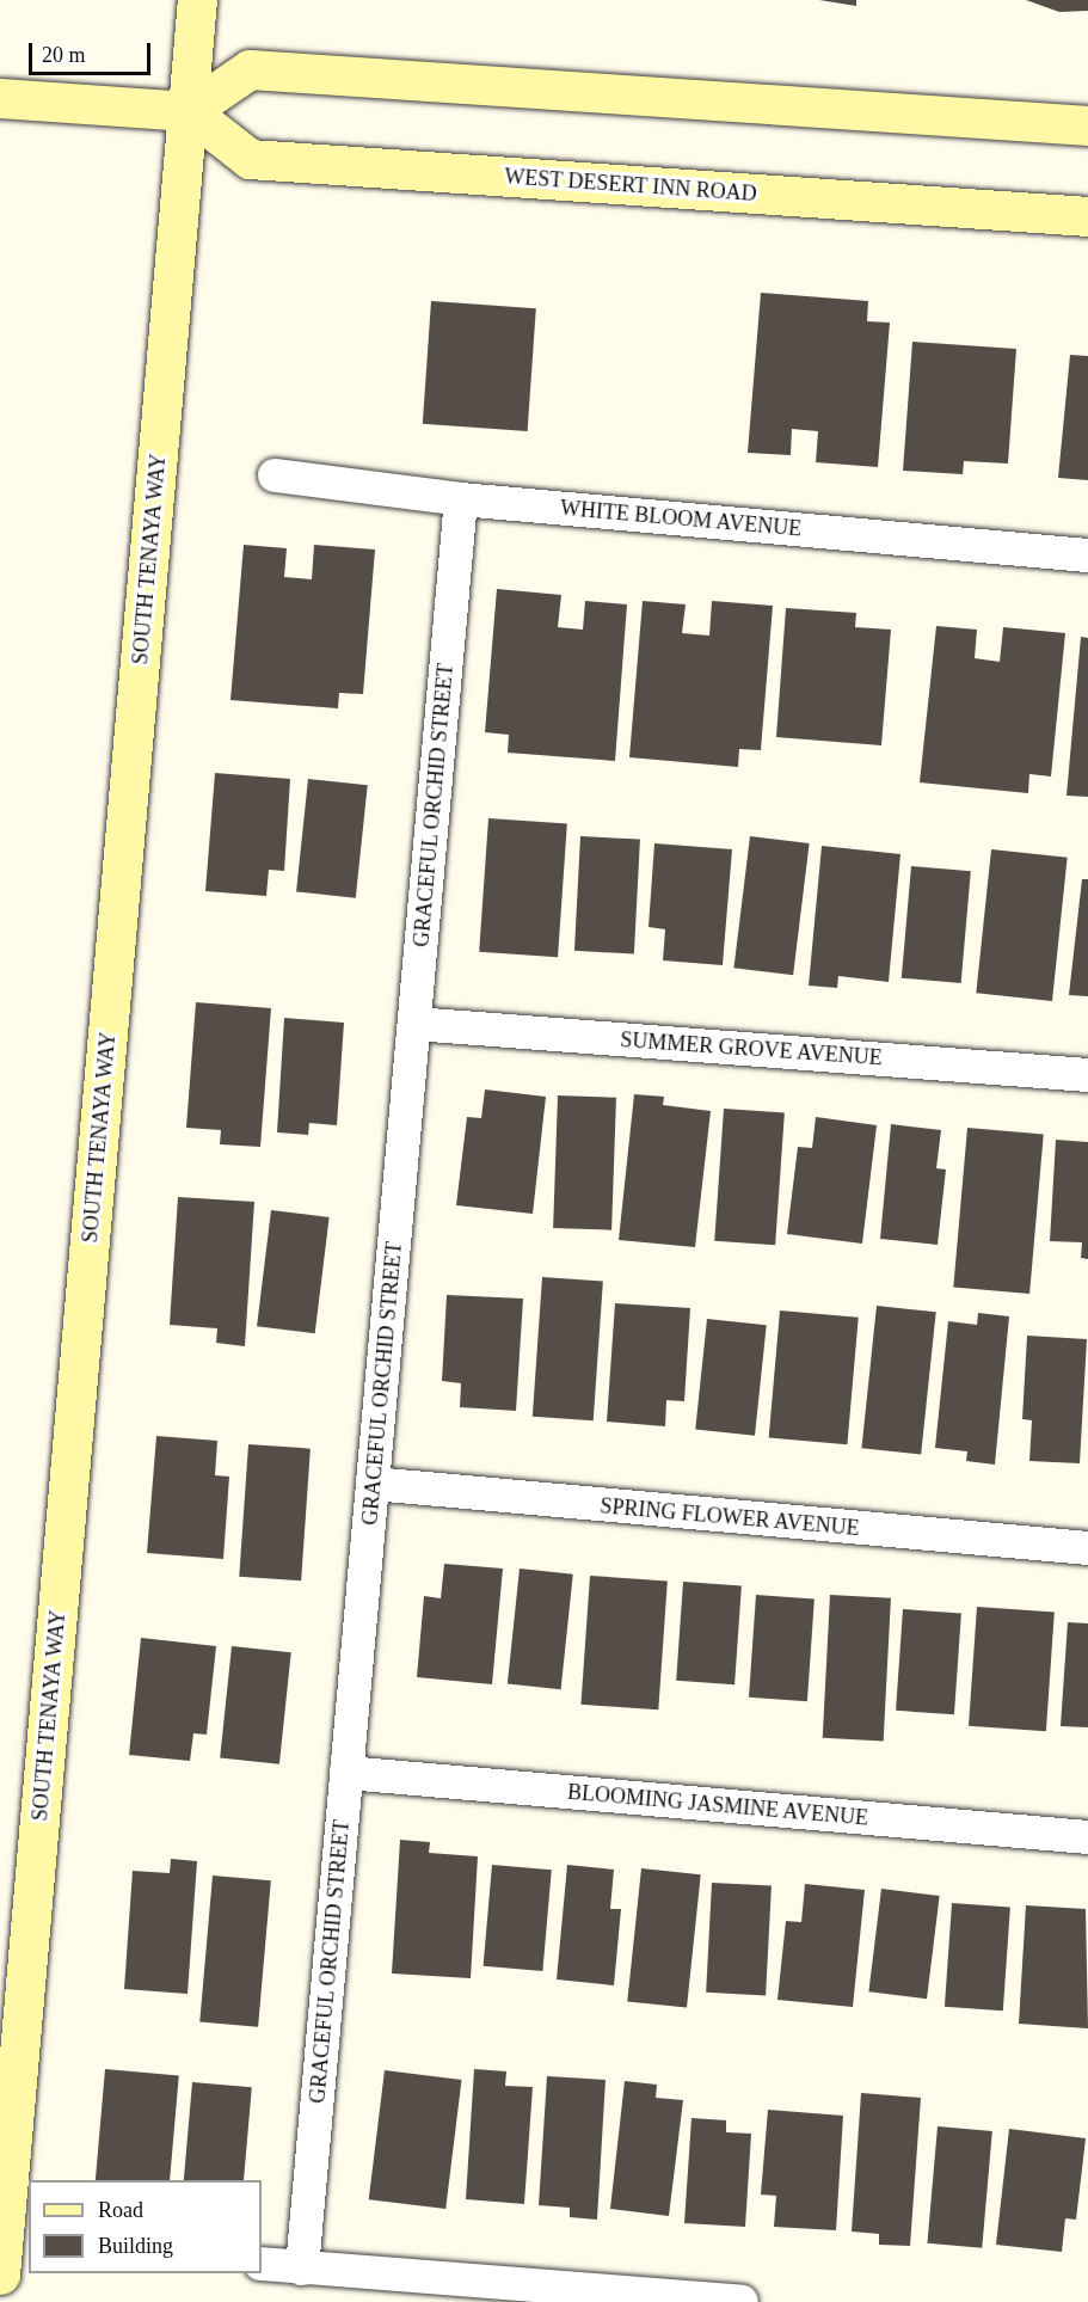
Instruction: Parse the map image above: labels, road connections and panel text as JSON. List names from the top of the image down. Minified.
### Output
{"streets":{"street":["WEST DESERT INN ROAD","WHITE BLOOM AVENUE","SOUTH TENAYA WAY","GRACEFUL ORCHID STREET","SUMMER GROVE AVENUE","SPRING FLOWER AVENUE","BLOOMING JASMINE AVENUE"]},"crossings":[["WEST DESERT INN ROAD","SOUTH TENAYA WAY"],["WHITE BLOOM AVENUE","GRACEFUL ORCHID STREET"],["GRACEFUL ORCHID STREET","SUMMER GROVE AVENUE"],["GRACEFUL ORCHID STREET","SPRING FLOWER AVENUE"],["GRACEFUL ORCHID STREET","BLOOMING JASMINE AVENUE"]],"legend":["Road","Building"],"scale_bar":"20 m"}
